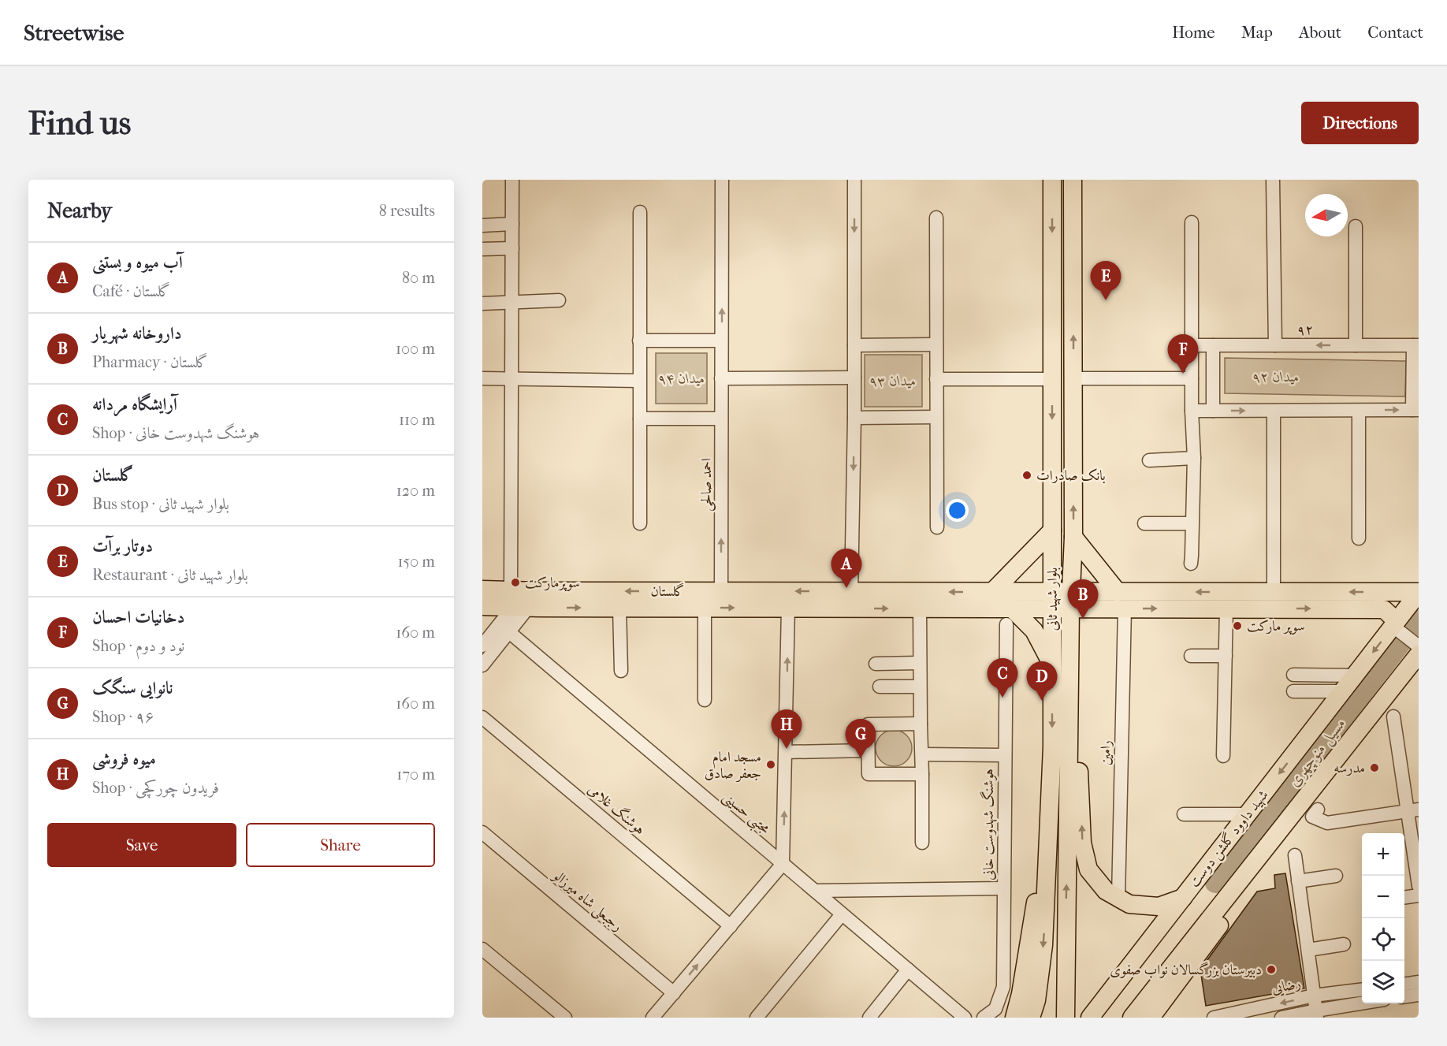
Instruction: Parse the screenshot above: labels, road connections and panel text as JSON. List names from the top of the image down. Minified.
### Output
{"streets":{"main road":["گلستان","بلوار شهید ثانی","شهید داوود گلشن دوست"],"street":["۹۲","احمد صالحی","رامین","هوشنگ غلامی","مجتبی حسینی","هوشنگ شهدوست خانی","رجبعلی شاه میرزالو","رضایی"]},"crossings":[["احمد صالحی","گلستان"],["گلستان","بلوار شهید ثانی"],["گلستان","هوشنگ شهدوست خانی"]],"water":["مسیل منوچهری"],"parks":["میدان ۹۲","میدان ۹۴","میدان ۹۳"],"places":["بانک صادرات","سوپرمارکت","سوپر مارکت","مسجد امام جعفر صادق","مدرسه","دبیرستان بزرگسالان نواب صفوی"],"north":"left","page":{"header":"Streetwise","nav":["Home","Map","About","Contact"],"buttons":["Directions",["Save","Share"]],"title":"Find us","heading":["Nearby","8 results"],"list":[{"mark":"A","name":"آب میوه و بستنی","note":"Café · گلستان","value":"80 m"},{"mark":"B","name":"داروخانه شهریار","note":"Pharmacy · گلستان","value":"100 m"},{"mark":"C","name":"آرایشگاه مردانه","note":"Shop · هوشنگ شهدوست خانی","value":"110 m"},{"mark":"D","name":"گلستان","note":"Bus stop · بلوار شهید ثانی","value":"120 m"},{"mark":"E","name":"دوتار برآت","note":"Restaurant · بلوار شهید ثانی","value":"150 m"},{"mark":"F","name":"دخانیات احسان","note":"Shop · نود و دوم","value":"160 m"},{"mark":"G","name":"نانوایی سنگک","note":"Shop · ۹۶","value":"160 m"},{"mark":"H","name":"میوه فروشی","note":"Shop · فریدون چورکچی","value":"170 m"}],"pins":["E","F","A","B","C","D","H","G"],"map_buttons":["+","−"]}}
